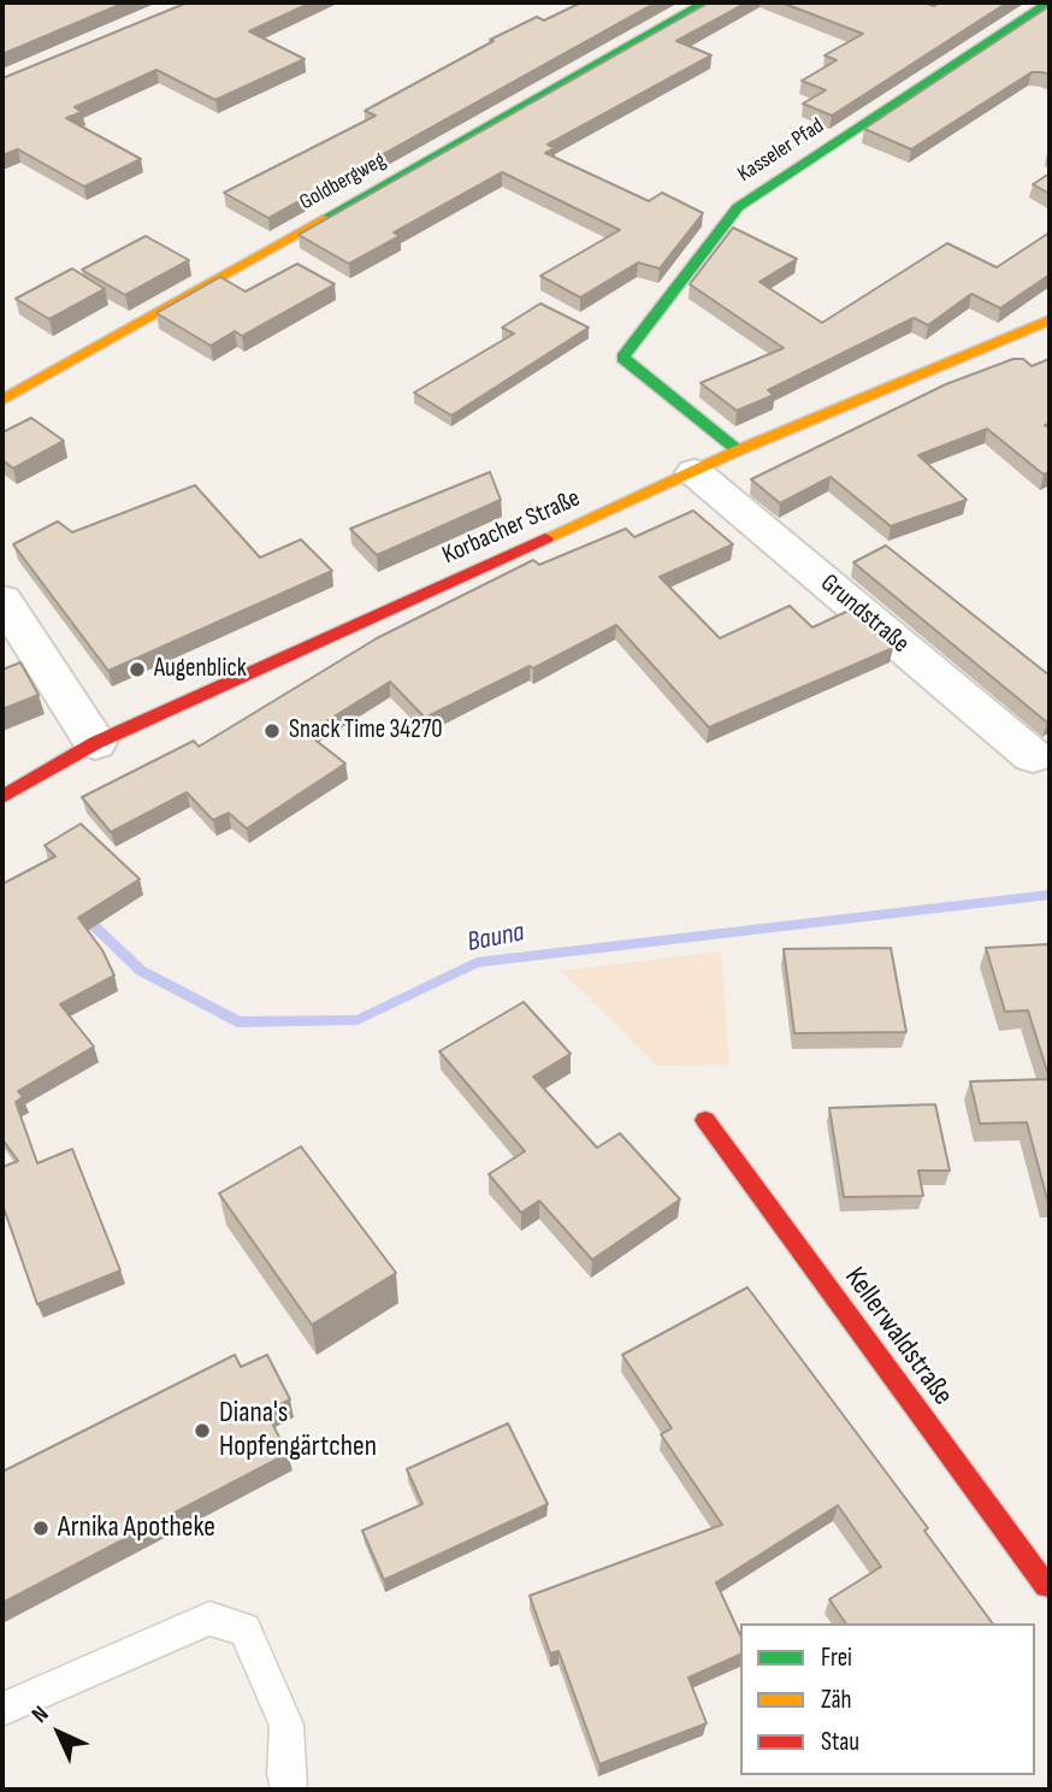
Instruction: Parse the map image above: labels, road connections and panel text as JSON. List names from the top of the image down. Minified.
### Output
{"streets":{"street":["Kasseler Pfad","Goldbergweg","Korbacher Straße","Grundstraße","Kellerwaldstraße"]},"crossings":[["Kasseler Pfad","Korbacher Straße"],["Korbacher Straße","Grundstraße"]],"water":["Bauna"],"places":["Augenblick","Snack Time 34270","Diana's Hopfengärtchen","Arnika Apotheke"],"legend":["Frei","Zäh","Stau"],"north":"top left"}
